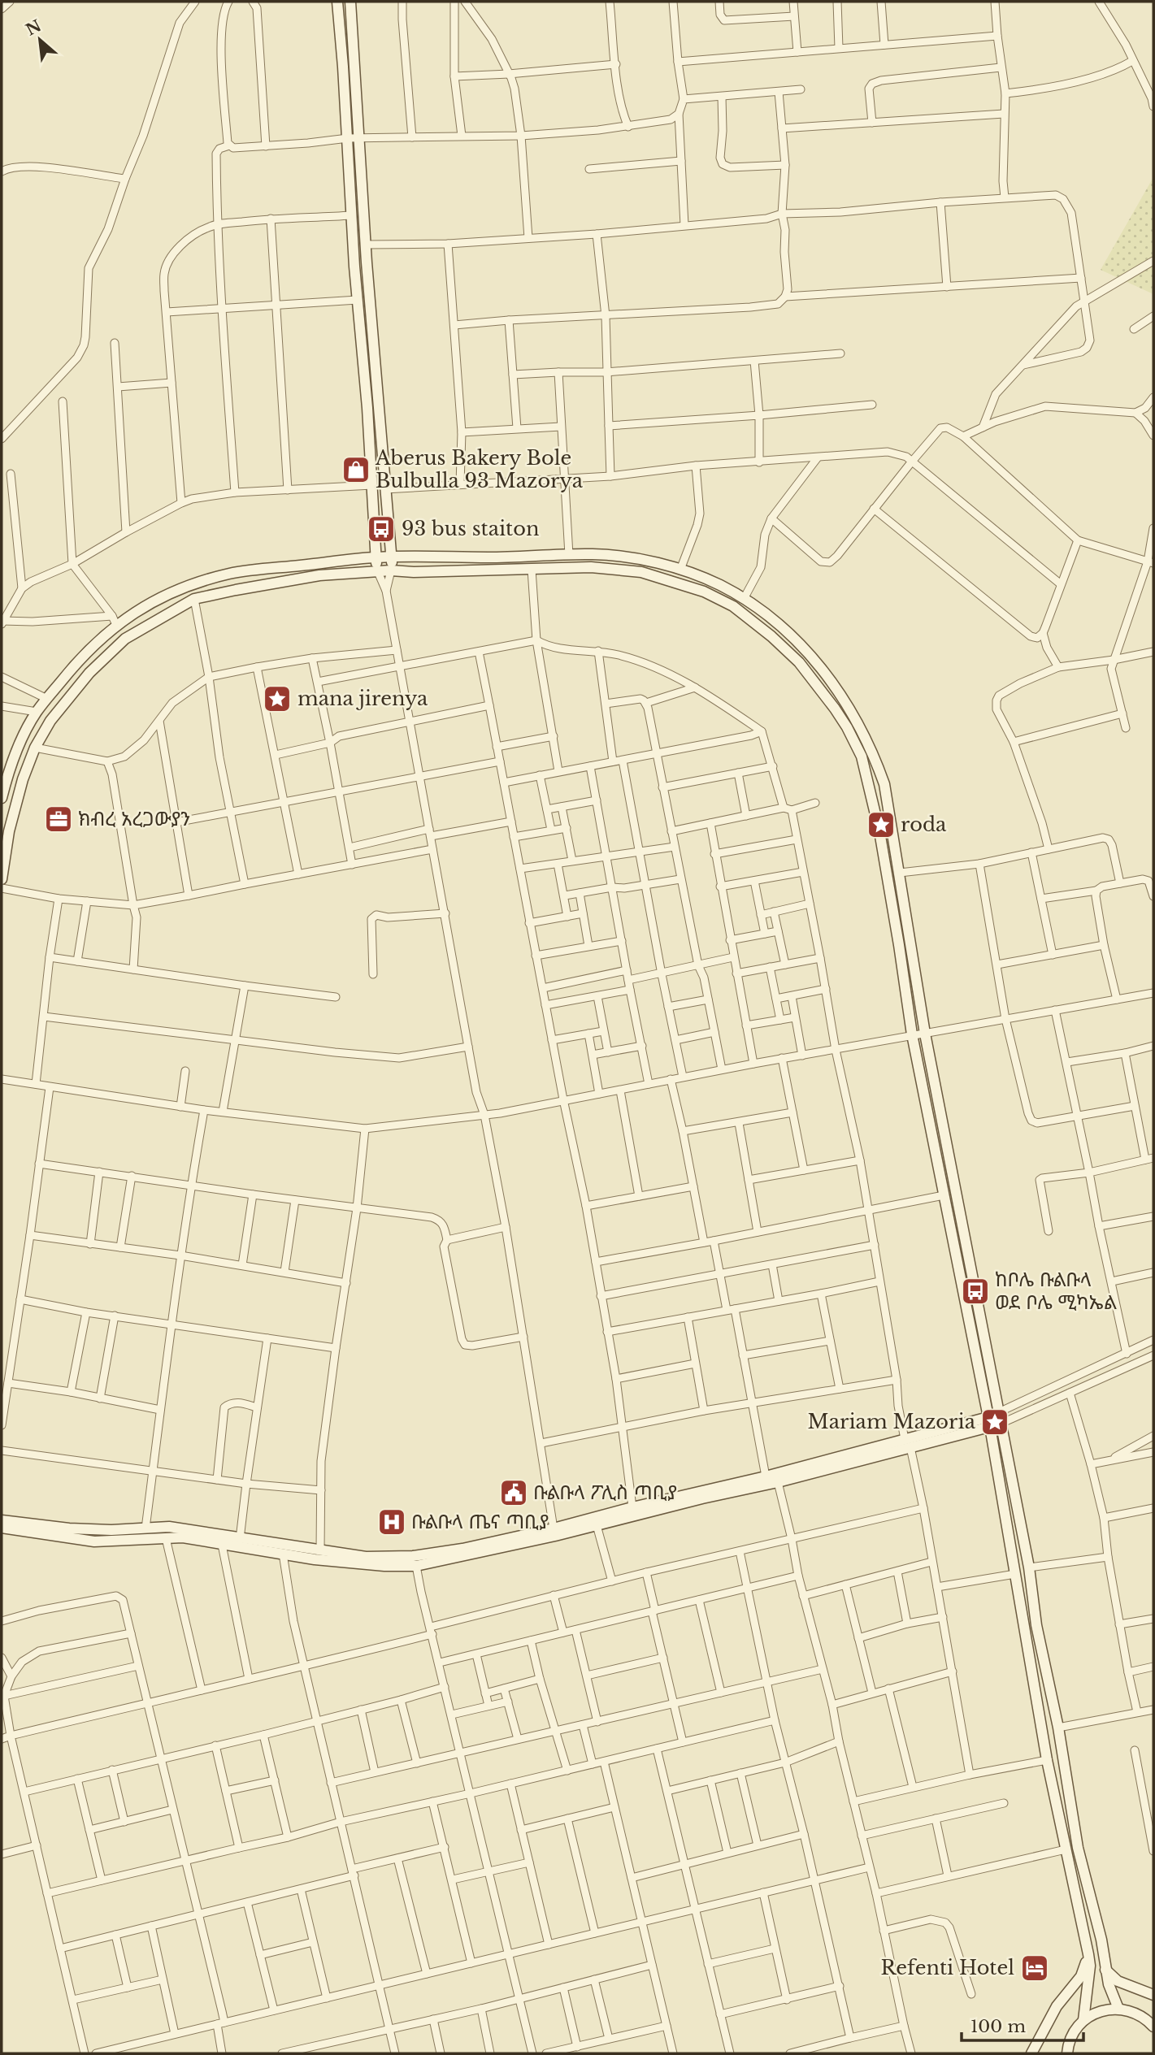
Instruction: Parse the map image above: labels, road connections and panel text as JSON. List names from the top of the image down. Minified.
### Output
{"places":{"shop":["Aberus Bakery Bole Bulbulla 93 Mazorya"],"bus stop":["93 bus staiton","ከቦሌ ቡልቡላ ወደ ቦሌ ሚካኤል"],"place":["mana jirenya","roda","Mariam Mazoria"],"office":["ክብረ አረጋውያን"],"public building":["ቡልቡላ ፖሊስ ጣቢያ"],"hospital":["ቡልቡላ ጤና ጣቢያ"],"hotel":["Refenti Hotel"]},"scale_bar":"100 m","north":"top left"}
